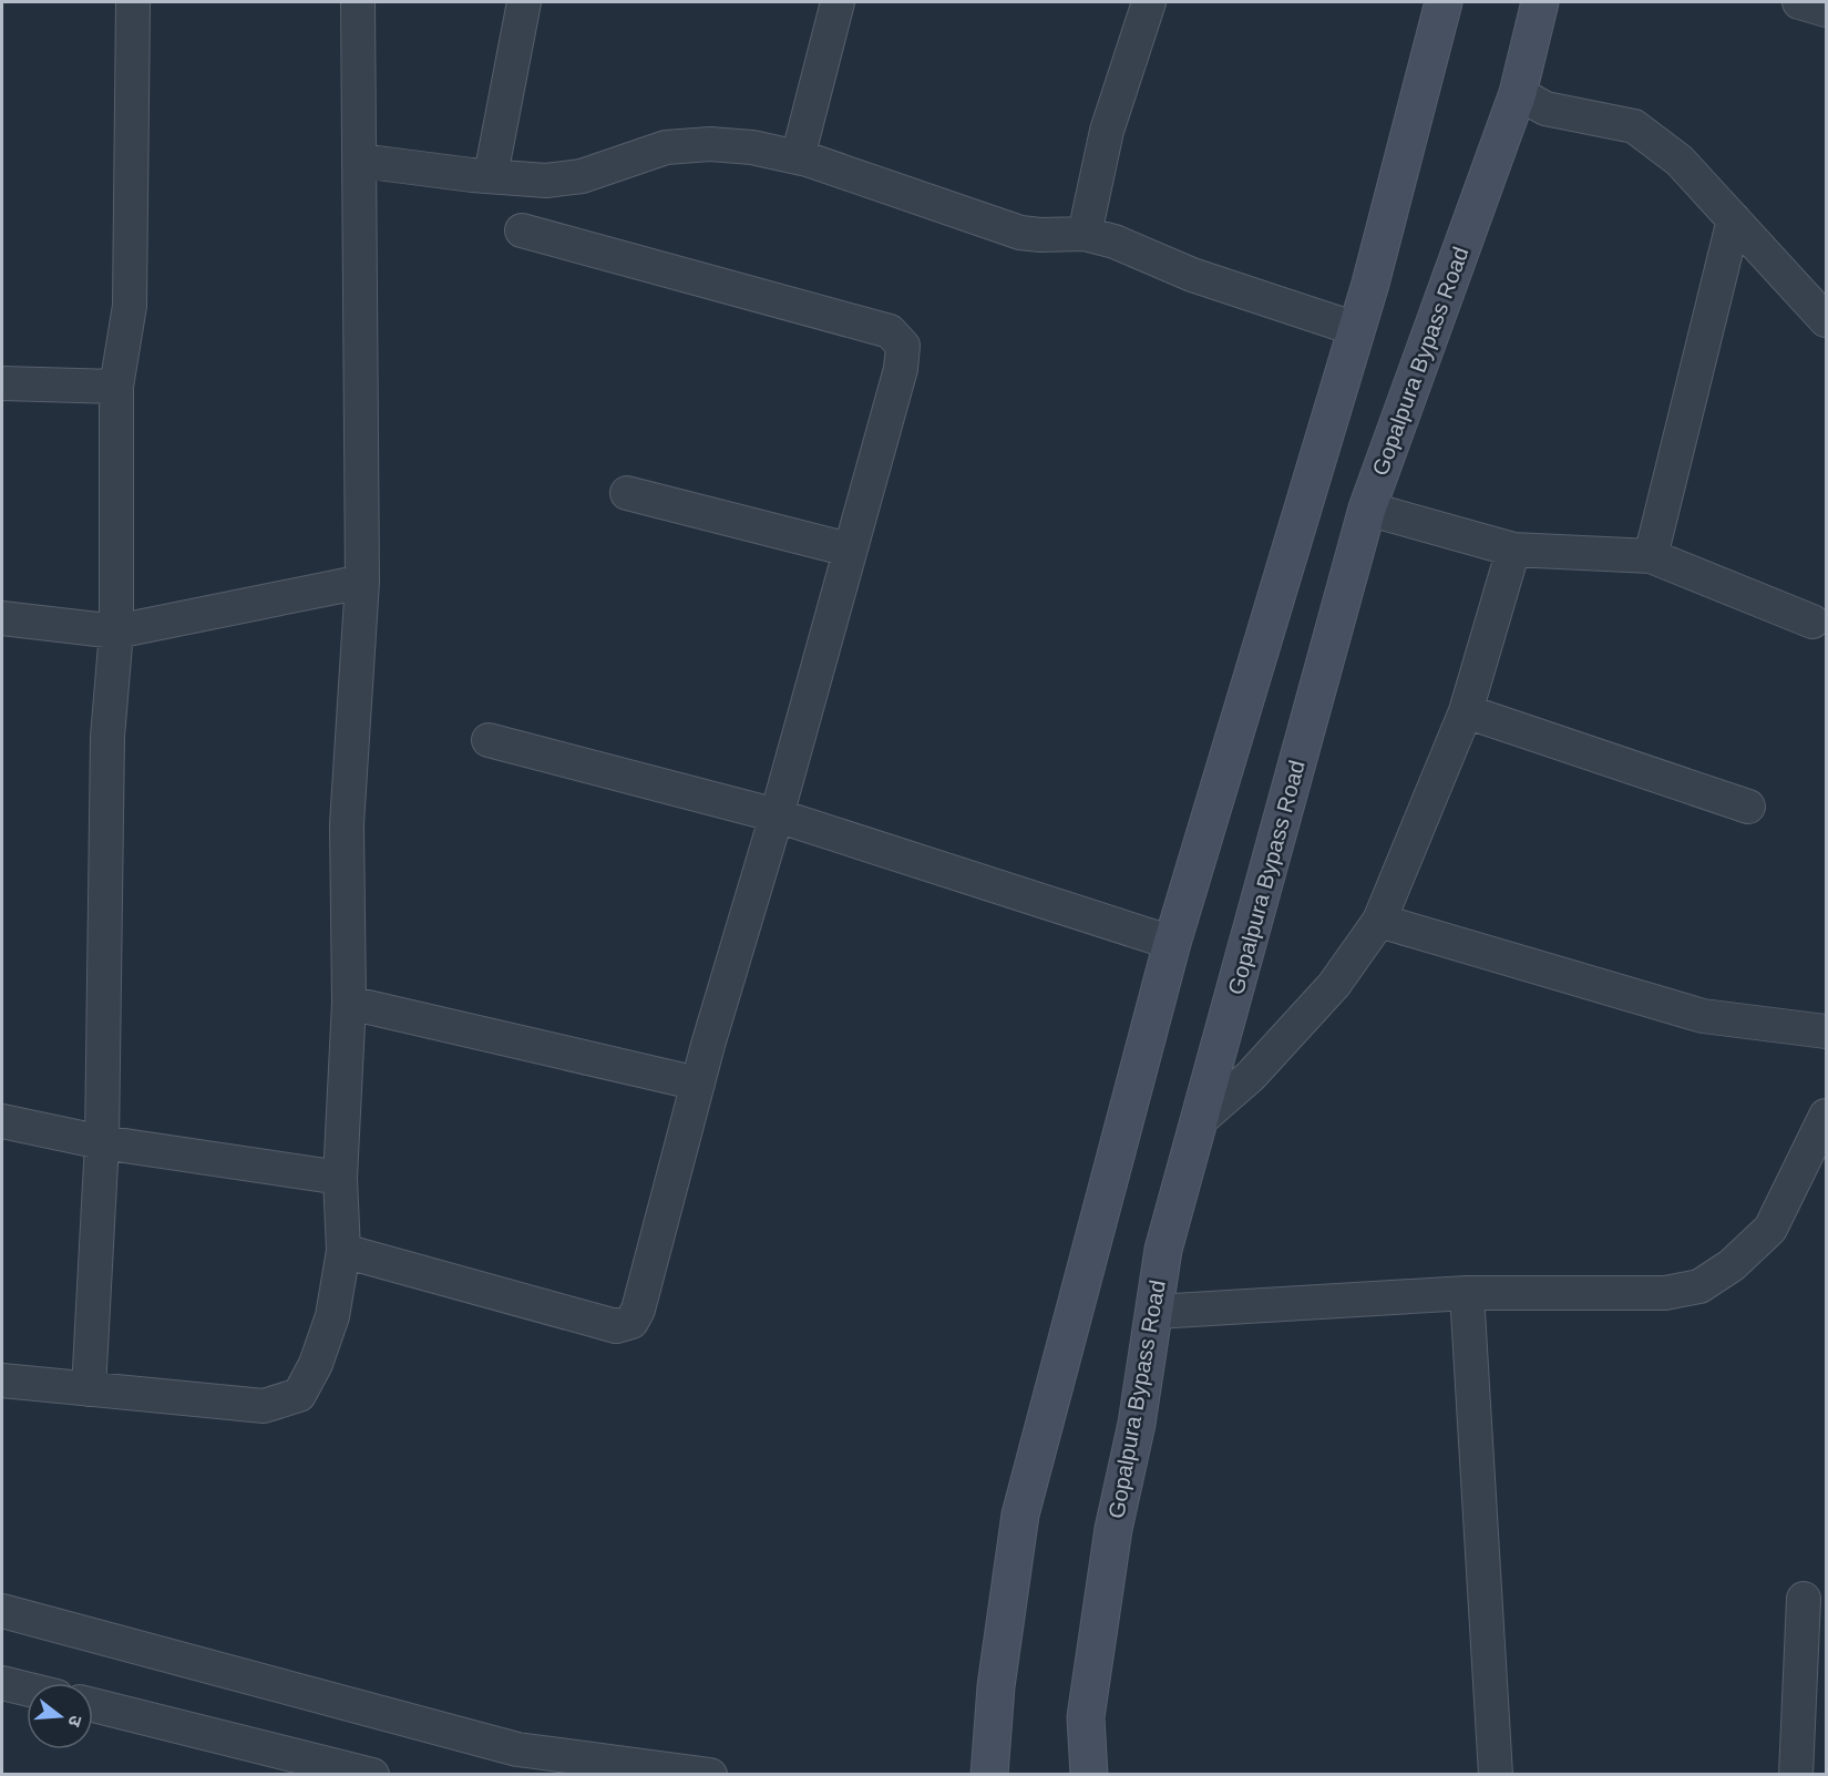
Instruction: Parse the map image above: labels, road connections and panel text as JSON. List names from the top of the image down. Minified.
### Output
{"streets":{"street":["Gopalpura Bypass Road"]},"north":"right"}
